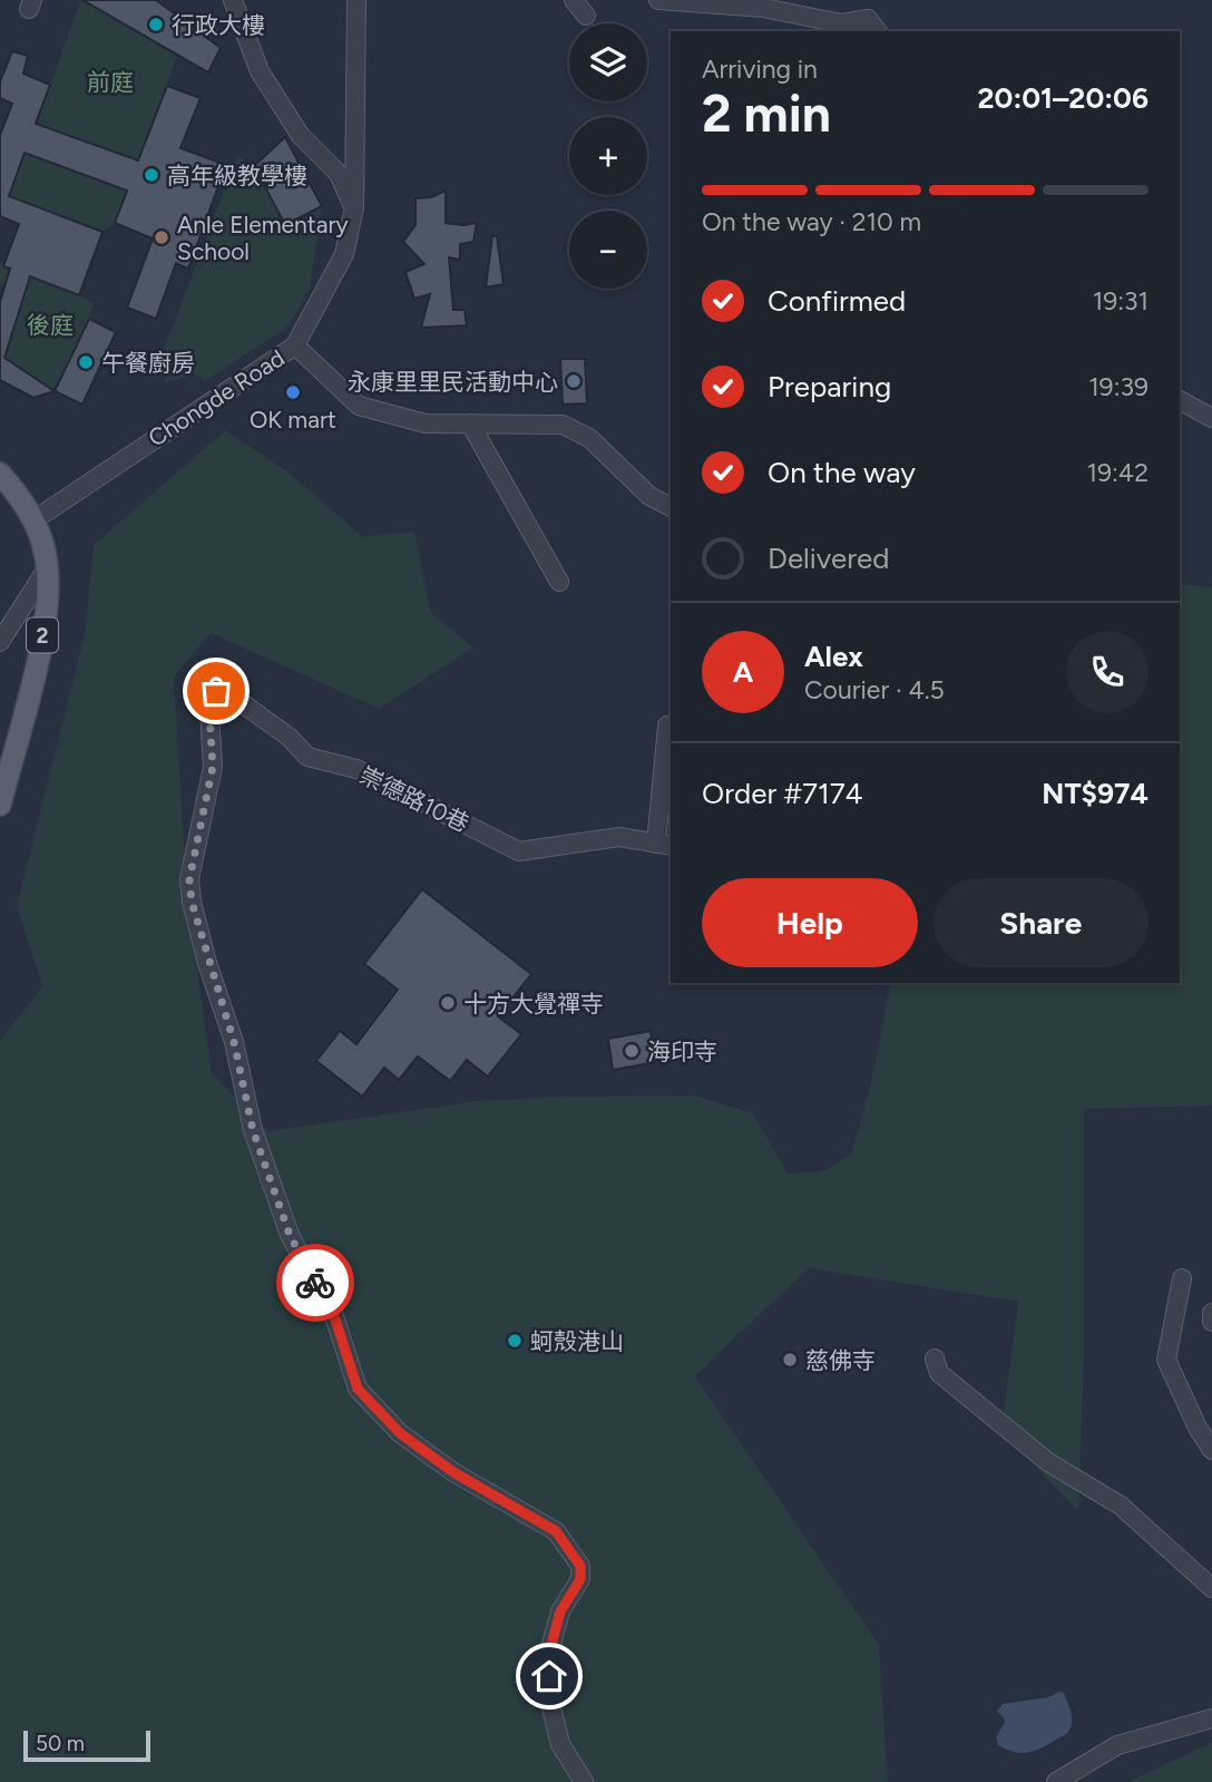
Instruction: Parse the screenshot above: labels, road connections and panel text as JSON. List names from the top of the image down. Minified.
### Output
{"streets":{"main road":["2"],"street":["Chongde Road","崇德路10巷"]},"crossings":[["Chongde Road","2"]],"parks":["前庭","後庭"],"places":["行政大樓","高年級教學樓","Anle Elementary School","午餐廚房","永康里里民活動中心","OK mart","十方大覺禪寺","海印寺","蚵殼港山","慈佛寺"],"scale_bar":"50 m","page":{"map_buttons":["+","−"],"heading":["2 min","Arriving in","20:01–20:06"],"panel":["Alex","Courier · 4.5","Order #7174","NT$974"],"bar":"On the way · 210 m","list":[["Confirmed","19:31"],["Preparing","19:39"],["On the way","19:42"],"Delivered"],"round":"A","buttons":["Help","Share"],"scale":"50 m"}}
